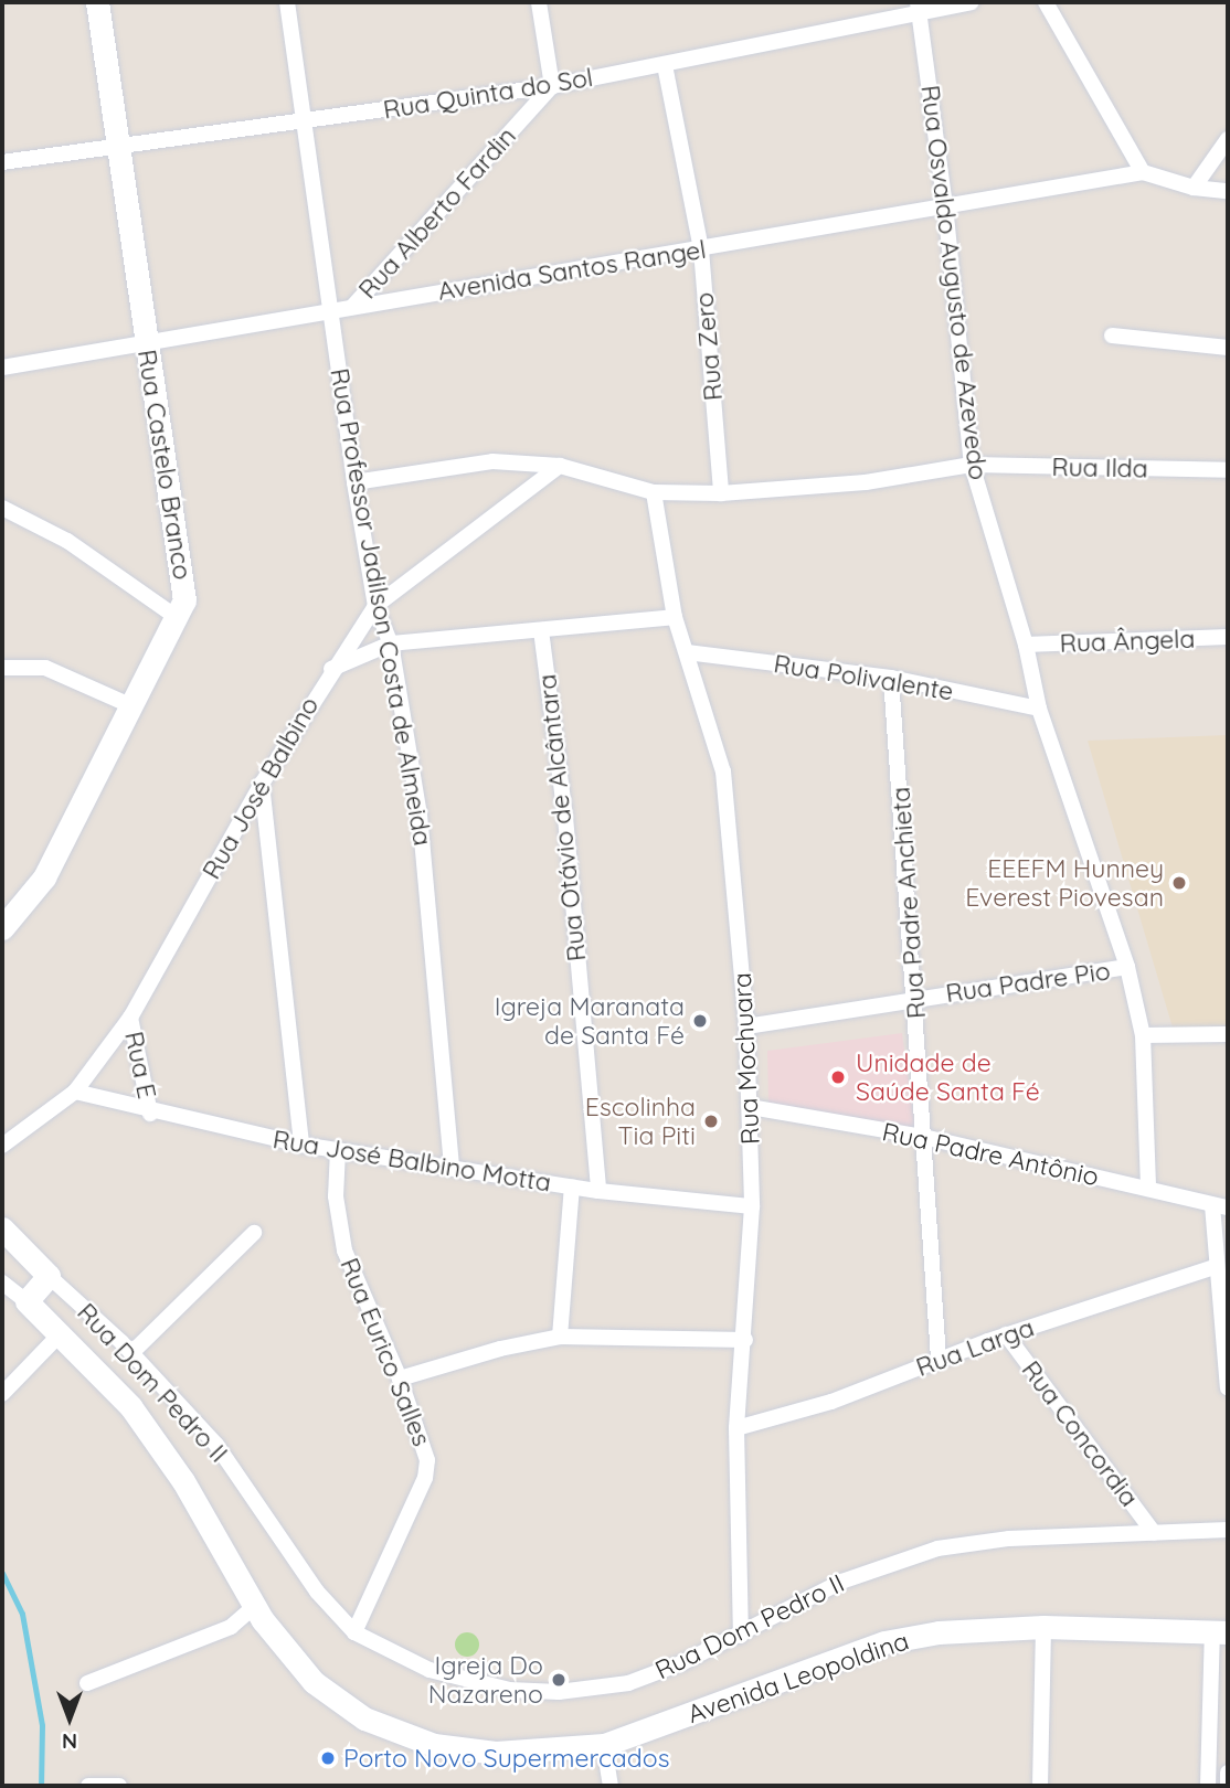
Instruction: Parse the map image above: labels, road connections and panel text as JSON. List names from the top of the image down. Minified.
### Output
{"streets":{"street":["Rua Quinta do Sol","Rua Alberto Fardin","Avenida Santos Rangel","Rua Osvaldo Augusto de Azevedo","Rua Zero","Rua Castelo Branco","Rua Ilda","Rua Professor Jadilson Costa de Almeida","Rua Ângela","Rua Polivalente","Rua José Balbino","Rua Otávio de Alcântara","Rua Padre Anchieta","Rua Padre Pio","Rua Mochuara","Rua E","Rua Padre Antônio","Rua José Balbino Motta","Rua Larga","Rua Eurico Salles","Rua Dom Pedro II","Rua Concordia","Avenida Leopoldina"]},"crossings":[["Rua Quinta do Sol","Rua Alberto Fardin"],["Rua Quinta do Sol","Rua Osvaldo Augusto de Azevedo"],["Rua Quinta do Sol","Rua Zero"],["Rua Quinta do Sol","Rua Castelo Branco"],["Rua Quinta do Sol","Rua Professor Jadilson Costa de Almeida"],["Rua Alberto Fardin","Avenida Santos Rangel"],["Avenida Santos Rangel","Rua Osvaldo Augusto de Azevedo"],["Avenida Santos Rangel","Rua Zero"],["Avenida Santos Rangel","Rua Castelo Branco"],["Avenida Santos Rangel","Rua Professor Jadilson Costa de Almeida"],["Rua Osvaldo Augusto de Azevedo","Rua Ilda"],["Rua Osvaldo Augusto de Azevedo","Rua Ângela"],["Rua Osvaldo Augusto de Azevedo","Rua Polivalente"],["Rua Osvaldo Augusto de Azevedo","Rua Padre Pio"],["Rua Osvaldo Augusto de Azevedo","Rua Padre Antônio"],["Rua Zero","Rua Ilda"],["Rua Ilda","Rua Professor Jadilson Costa de Almeida"],["Rua Ilda","Rua José Balbino"],["Rua Ilda","Rua Mochuara"],["Rua Professor Jadilson Costa de Almeida","Rua José Balbino"],["Rua Professor Jadilson Costa de Almeida","Rua José Balbino Motta"],["Rua Polivalente","Rua Padre Anchieta"],["Rua Polivalente","Rua Mochuara"],["Rua José Balbino","Rua E"],["Rua José Balbino","Rua José Balbino Motta"],["Rua Otávio de Alcântara","Rua José Balbino Motta"],["Rua Padre Anchieta","Rua Padre Pio"],["Rua Padre Anchieta","Rua Padre Antônio"],["Rua Padre Anchieta","Rua Larga"],["Rua Padre Pio","Rua Mochuara"],["Rua Mochuara","Rua Padre Antônio"],["Rua Mochuara","Rua José Balbino Motta"],["Rua Mochuara","Rua Larga"],["Rua Mochuara","Rua Dom Pedro II"],["Rua E","Rua José Balbino Motta"],["Rua José Balbino Motta","Rua Eurico Salles"],["Rua Larga","Rua Concordia"],["Rua Eurico Salles","Rua Dom Pedro II"],["Rua Dom Pedro II","Rua Concordia"]],"places":["EEEFM Hunney Everest Piovesan","Igreja Maranata de Santa Fé","Unidade de Saúde Santa Fé","Escolinha Tia Piti","Igreja Do Nazareno","Porto Novo Supermercados"],"north":"bottom"}
